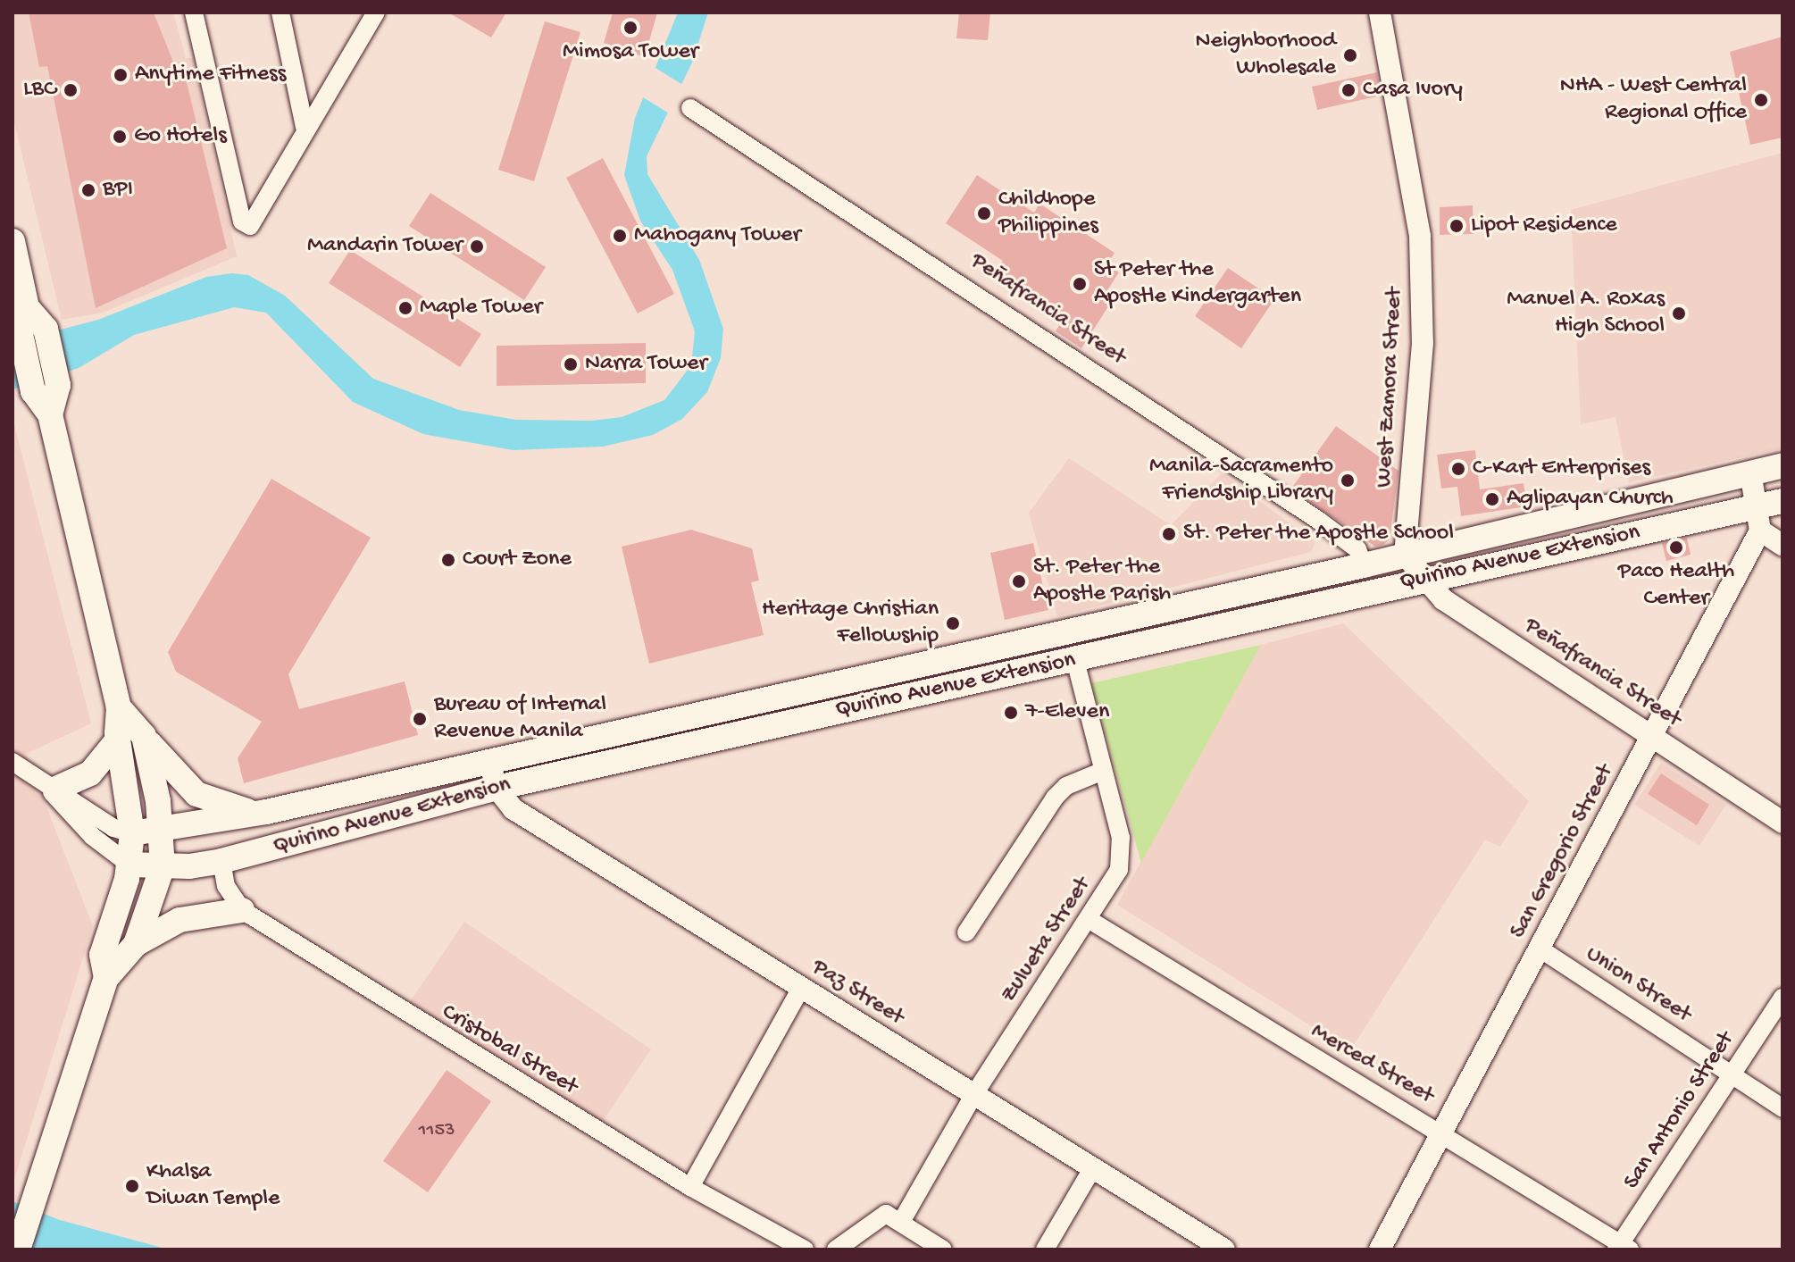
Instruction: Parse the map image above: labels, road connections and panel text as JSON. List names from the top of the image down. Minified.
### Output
{"streets":{"main road":["Quirino Avenue Extension"],"street":["Peñafrancia Street","West Zamora Street","San Gregorio Street","Zulueta Street","Union Street","Paz Street","Cristobal Street","Merced Street","San Antonio Street"]},"crossings":[["Peñafrancia Street","West Zamora Street"],["Peñafrancia Street","Quirino Avenue Extension"],["Peñafrancia Street","San Gregorio Street"],["West Zamora Street","Quirino Avenue Extension"],["Quirino Avenue Extension","Zulueta Street"],["Quirino Avenue Extension","Paz Street"],["Quirino Avenue Extension","Cristobal Street"],["San Gregorio Street","Union Street"],["San Gregorio Street","Merced Street"],["Zulueta Street","Paz Street"],["Zulueta Street","Merced Street"],["Union Street","San Antonio Street"],["Merced Street","San Antonio Street"]],"places":["Mimosa Tower","Neighborhood Wholesale","Anytime Fitness","LBC","Casa Ivory","NHA - West Central Regional Office","Go Hotels","BPI","Childhope Philippines","Lipot Residence","Mahogany Tower","Mandarin Tower","St Peter the Apostle Kindergarten","Maple Tower","Manuel A. Roxas High School","Narra Tower","C-Kart Enterprises","Manila-Sacramento Friendship Library","Aglipayan Church","St. Peter the Apostle School","Paco Health Center","Court Zone","St. Peter the Apostle Parish","Heritage Christian Fellowship","7-Eleven","Bureau of Internal Revenue Manila","Khalsa Diwan Temple"],"house_numbers":["1153"]}
